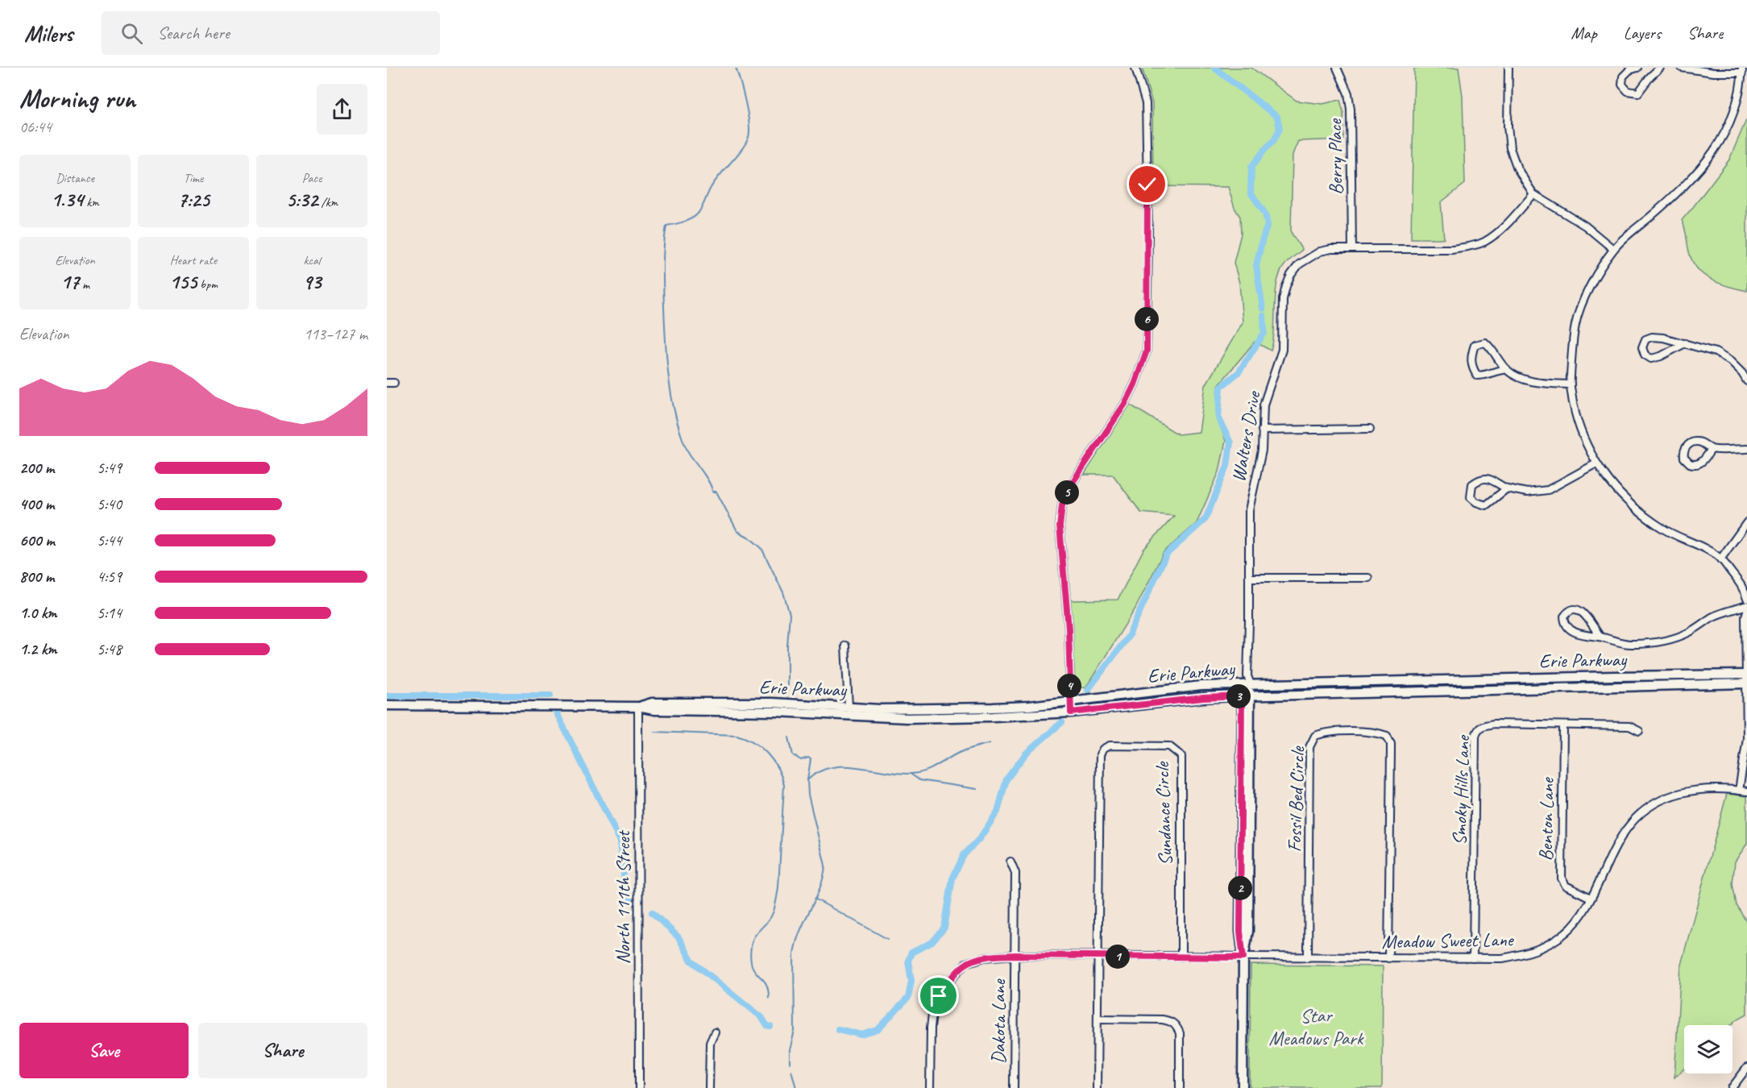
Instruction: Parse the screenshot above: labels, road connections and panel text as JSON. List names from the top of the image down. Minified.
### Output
{"streets":{"main road":["Erie Parkway"],"street":["Berry Place","Walters Drive","Smoky Hills Lane","Fossil Bed Circle","Sundance Circle","Benton Lane","North 111th Street","Meadow Sweet Lane","Dakota Lane"]},"crossings":[["Berry Place","Walters Drive"],["Walters Drive","Erie Parkway"],["Erie Parkway","North 111th Street"],["Smoky Hills Lane","Benton Lane"],["Smoky Hills Lane","Meadow Sweet Lane"],["Fossil Bed Circle","Meadow Sweet Lane"],["Sundance Circle","Meadow Sweet Lane"],["Benton Lane","Meadow Sweet Lane"],["Meadow Sweet Lane","Dakota Lane"]],"parks":["Star Meadows Park"],"page":{"header":"Milers","search":"Search here","nav":["Map","Layers","Share"],"heading":["Morning run","06:44"],"stats":[["Distance","1.34 km"],["Time","7:25"],["Pace","5:32 /km"],["Elevation","17 m"],["Heart rate","155 bpm"],["kcal","93"]],"pins":["6","5","4","3","2","1"],"chart":["Elevation","113–127 m"],"list":[{"name":"200 m","note":"5:49"},{"name":"400 m","note":"5:40"},{"name":"600 m","note":"5:44"},{"name":"800 m","note":"4:59"},{"name":"1.0 km","note":"5:14"},{"name":"1.2 km","note":"5:48"}],"buttons":["Save","Share"]}}
